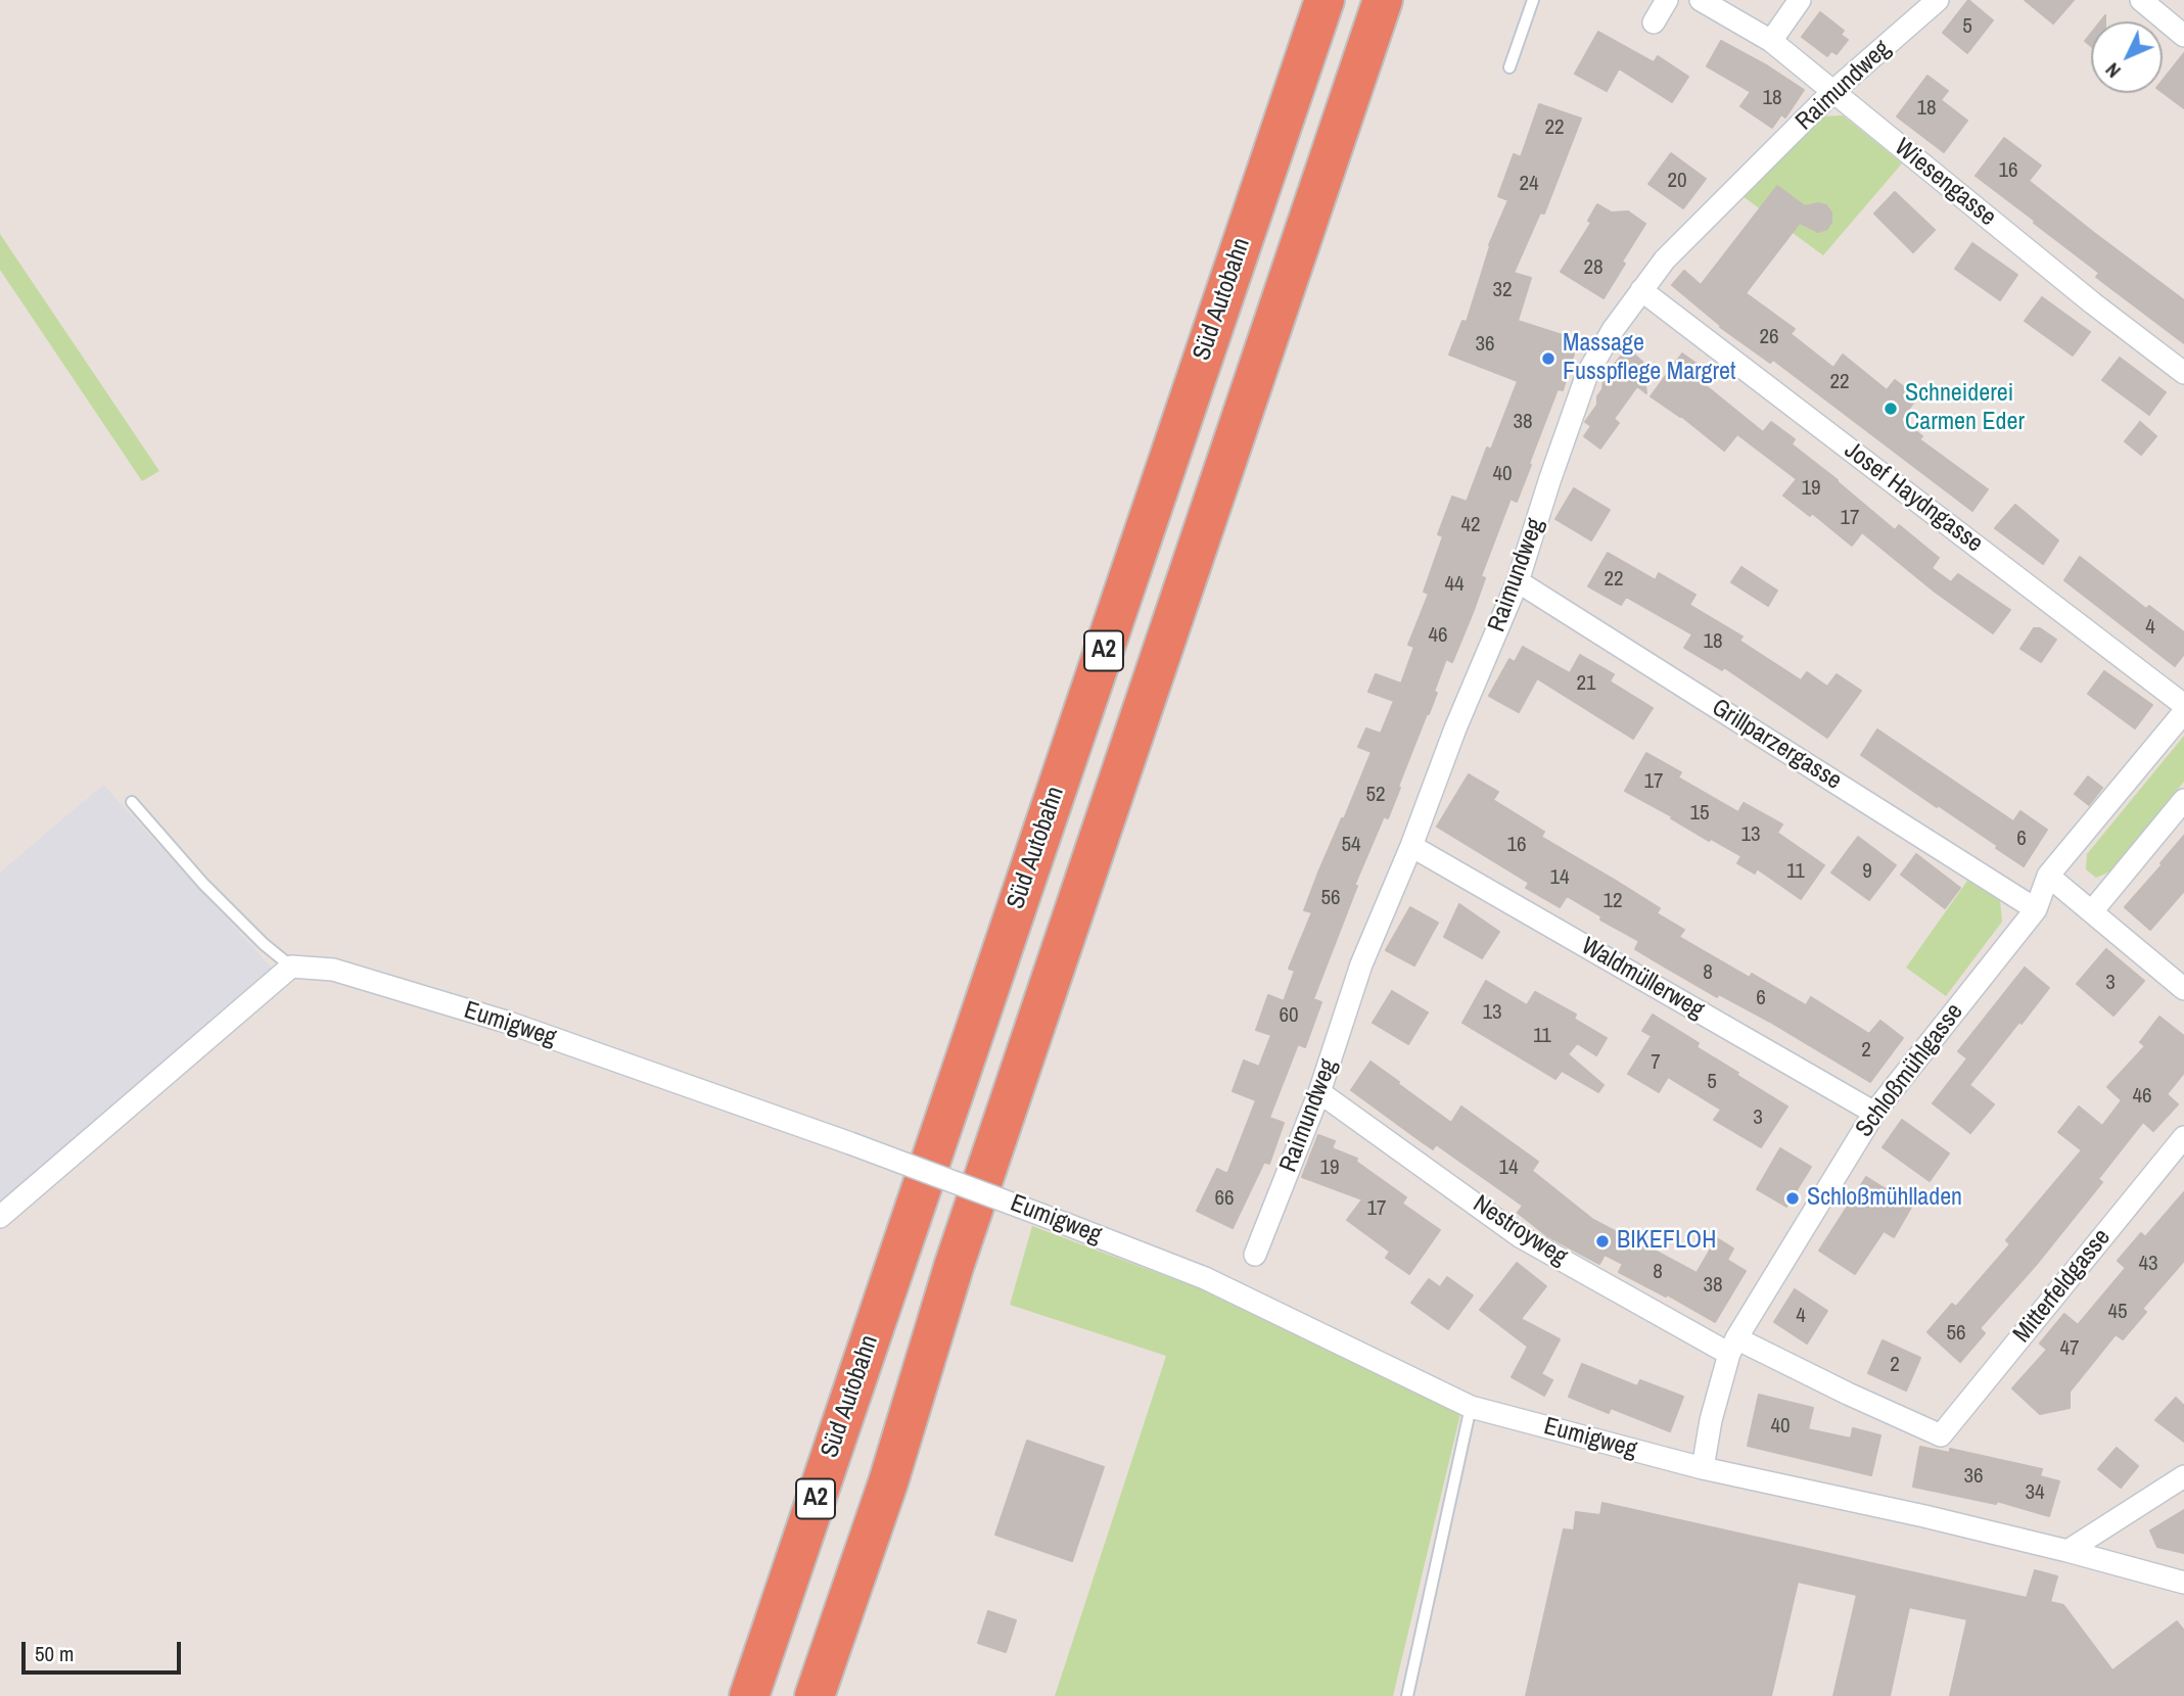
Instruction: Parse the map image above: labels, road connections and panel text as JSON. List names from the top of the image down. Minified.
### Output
{"streets":{"highway":["Süd Autobahn","A2"],"street":["Raimundweg","Wiesengasse","Josef Haydngasse","Grillparzergasse","Waldmüllerweg","Eumigweg","Schloßmühlgasse","Nestroyweg","Mitterfeldgasse"]},"crossings":[["Raimundweg","Wiesengasse"],["Raimundweg","Josef Haydngasse"],["Raimundweg","Grillparzergasse"],["Raimundweg","Waldmüllerweg"],["Raimundweg","Nestroyweg"],["Grillparzergasse","Schloßmühlgasse"],["Waldmüllerweg","Schloßmühlgasse"],["Eumigweg","Schloßmühlgasse"],["Schloßmühlgasse","Nestroyweg"],["Nestroyweg","Mitterfeldgasse"]],"places":["Massage Fusspflege Margret","Schneiderei Carmen Eder","Schloßmühlladen","BIKEFLOH"],"house_numbers":["5","18","18","22","16","20","24","28","32","26","36","22","38","40","19","17","42","22","44","4","46","18","21","17","52","15","13","6","54","16","11","9","14","56","12","8","3","6","13","60","11","2","7","5","46","3","19","14","66","17","43","8","38","45","4","56","47","2","40","36","34"],"scale_bar":"50 m","north":"bottom left"}
